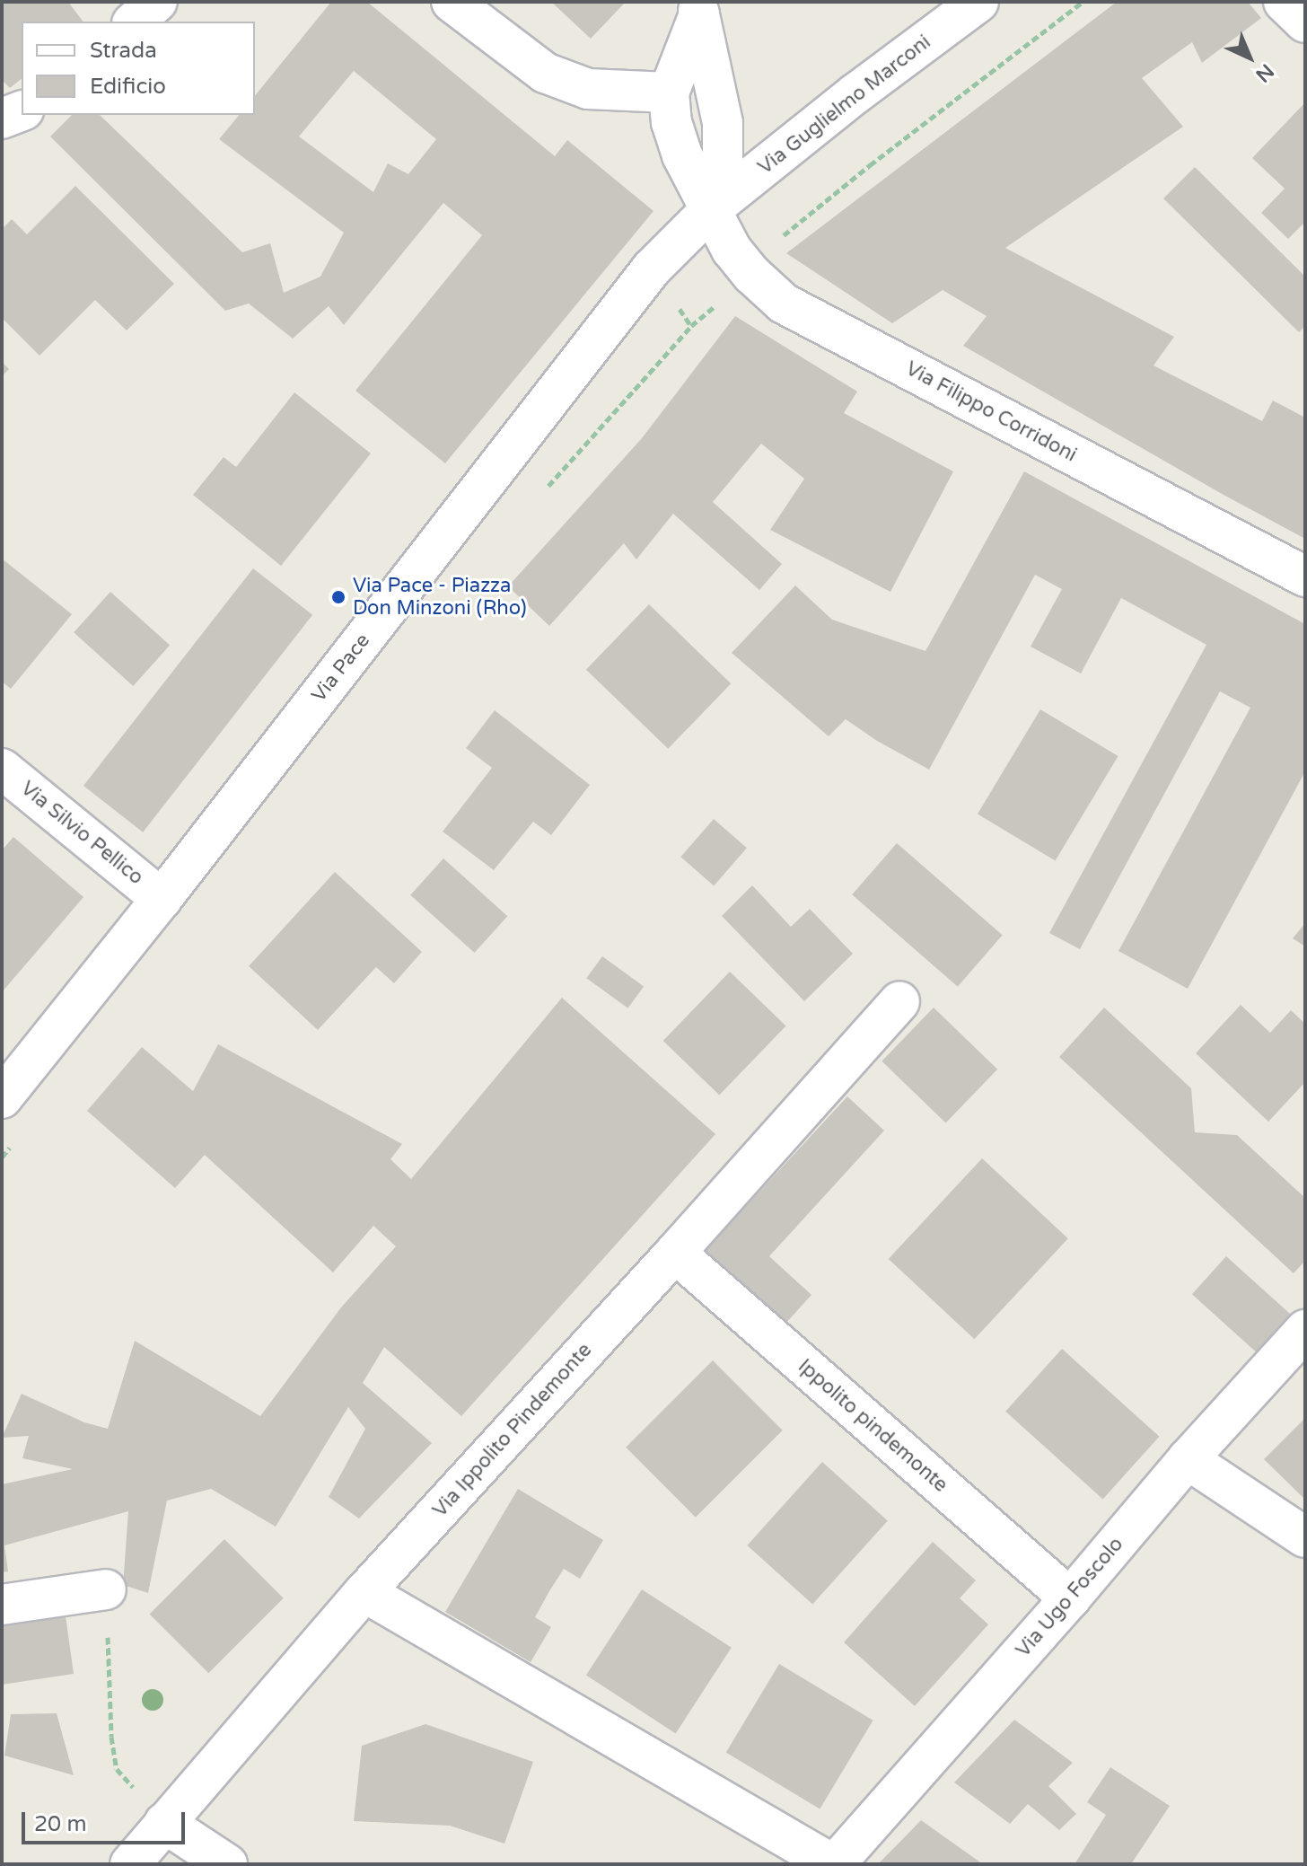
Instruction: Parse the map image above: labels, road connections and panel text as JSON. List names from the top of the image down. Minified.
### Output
{"streets":{"street":["Via Guglielmo Marconi","Via Filippo Corridoni","Via Pace","Via Silvio Pellico","Ippolito pindemonte","Via Ippolito Pindemonte","Via Ugo Foscolo"]},"crossings":[["Via Guglielmo Marconi","Via Filippo Corridoni"],["Via Guglielmo Marconi","Via Pace"],["Via Filippo Corridoni","Via Pace"],["Via Pace","Via Silvio Pellico"],["Ippolito pindemonte","Via Ippolito Pindemonte"],["Ippolito pindemonte","Via Ugo Foscolo"]],"places":["Via Pace - Piazza Don Minzoni (Rho)"],"legend":["Strada","Edificio"],"scale_bar":"20 m","north":"bottom right"}
